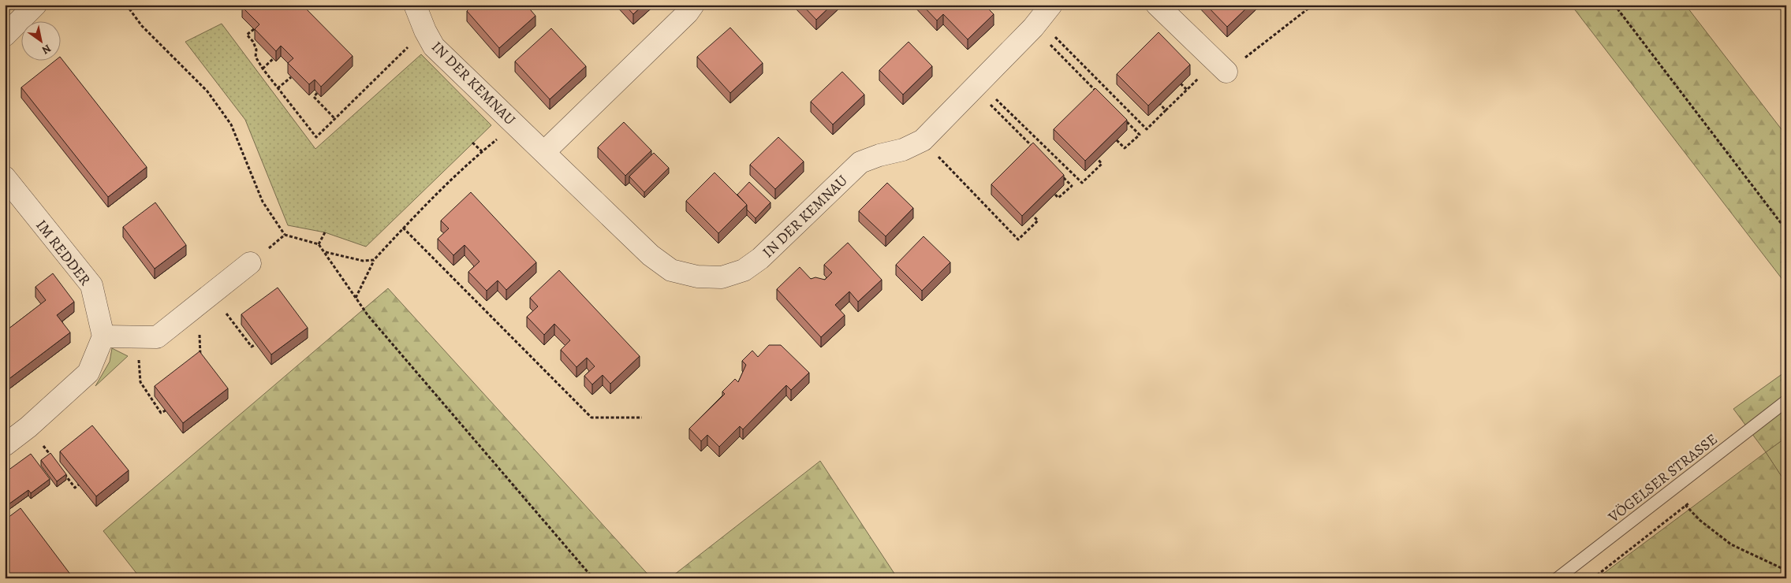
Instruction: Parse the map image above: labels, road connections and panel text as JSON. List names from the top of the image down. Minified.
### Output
{"streets":{"street":["IN DER KEMNAU","IM REDDER"],"lane":["VÖGELSER STRASSE"]},"north":"bottom right"}
